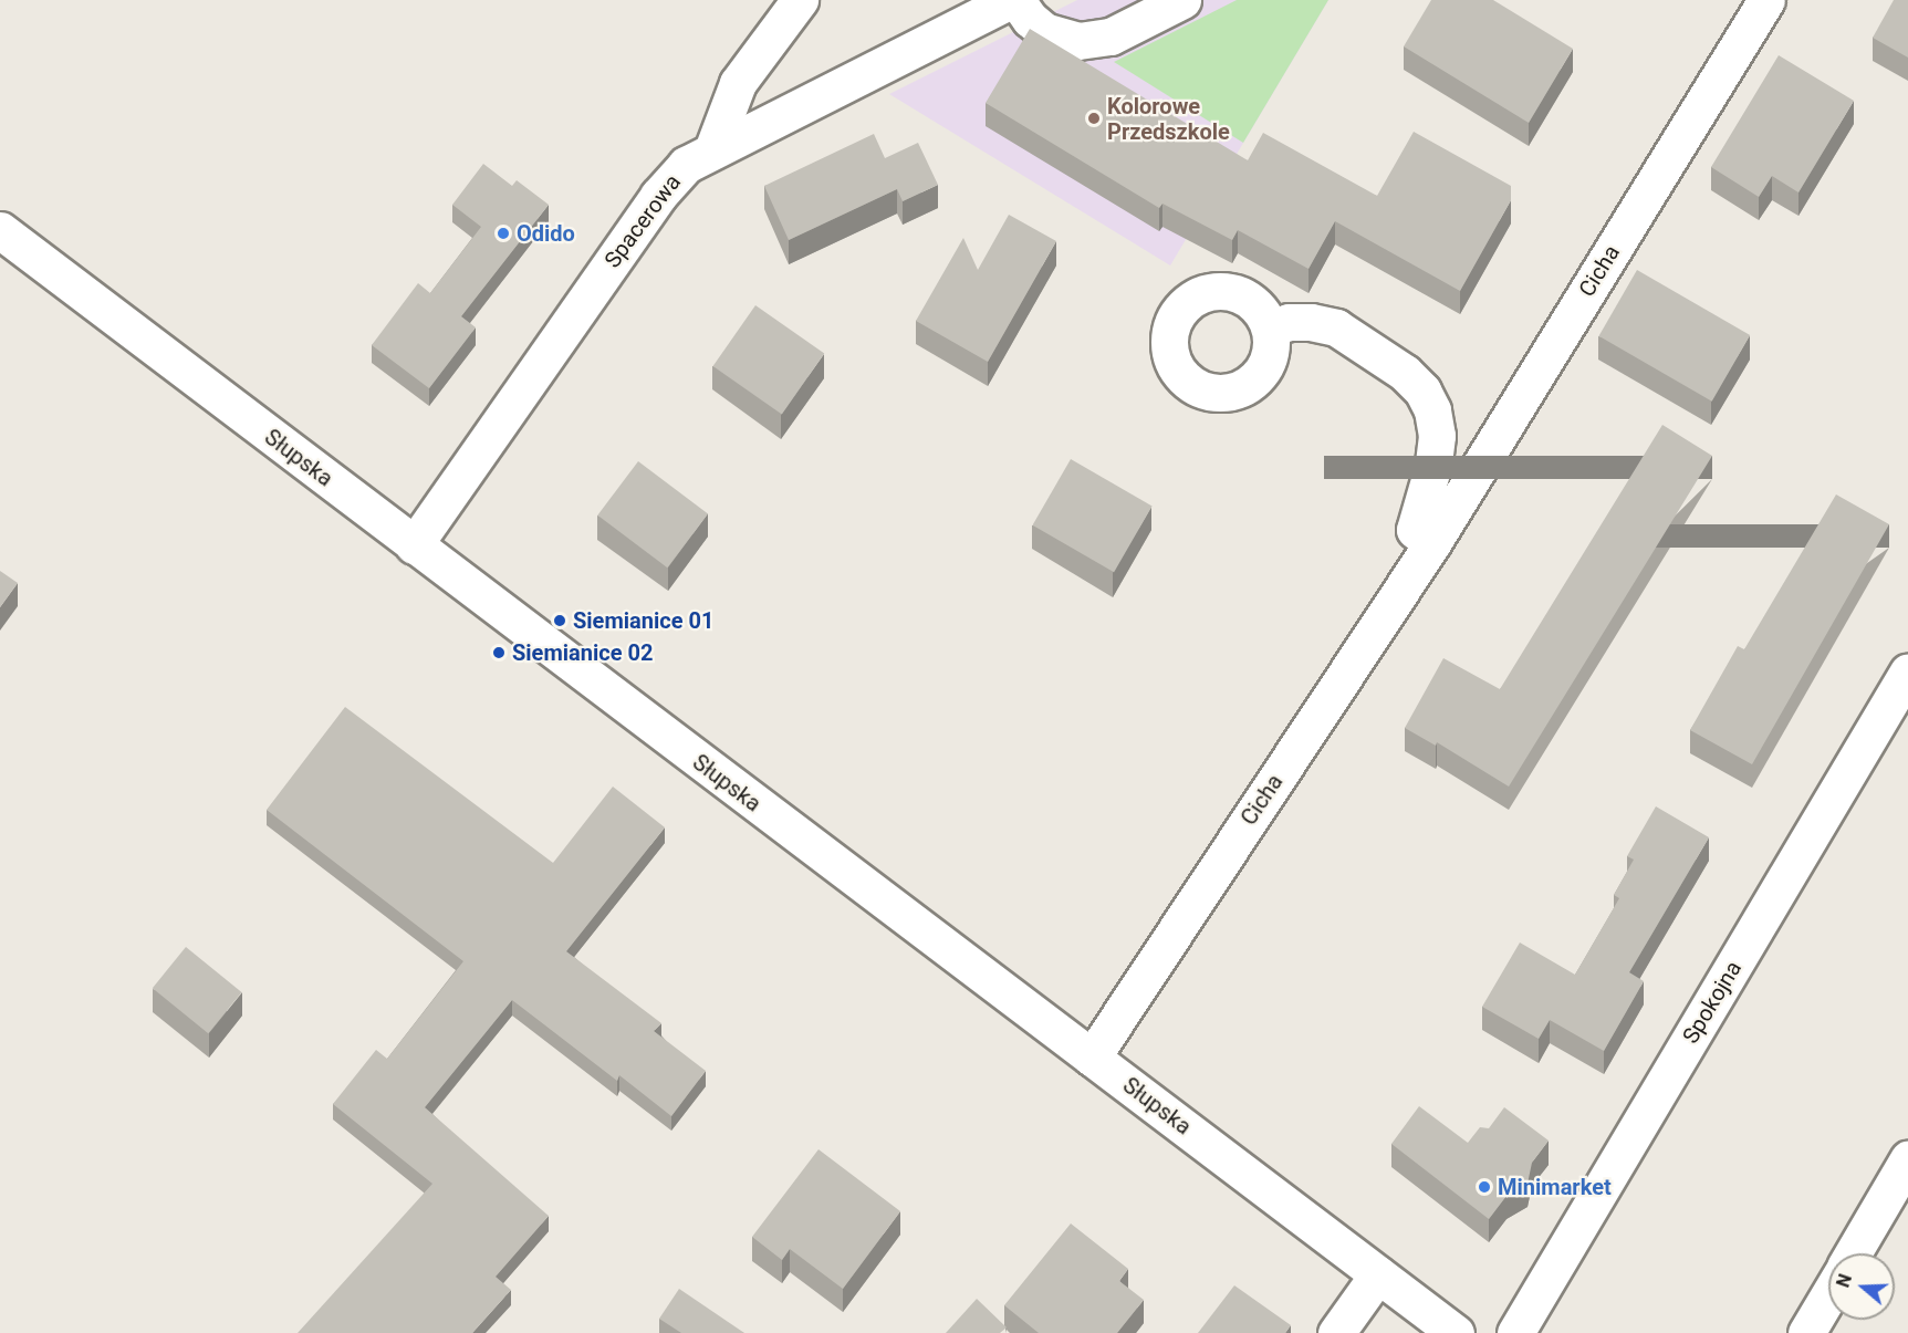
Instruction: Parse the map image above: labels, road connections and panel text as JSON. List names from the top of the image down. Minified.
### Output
{"streets":{"street":["Spacerowa","Cicha","Słupska","Spokojna"]},"crossings":[["Spacerowa","Słupska"],["Cicha","Słupska"]],"places":["Kolorowe Przedszkole","Odido","Siemianice 01","Siemianice 02","Minimarket"],"north":"left"}
